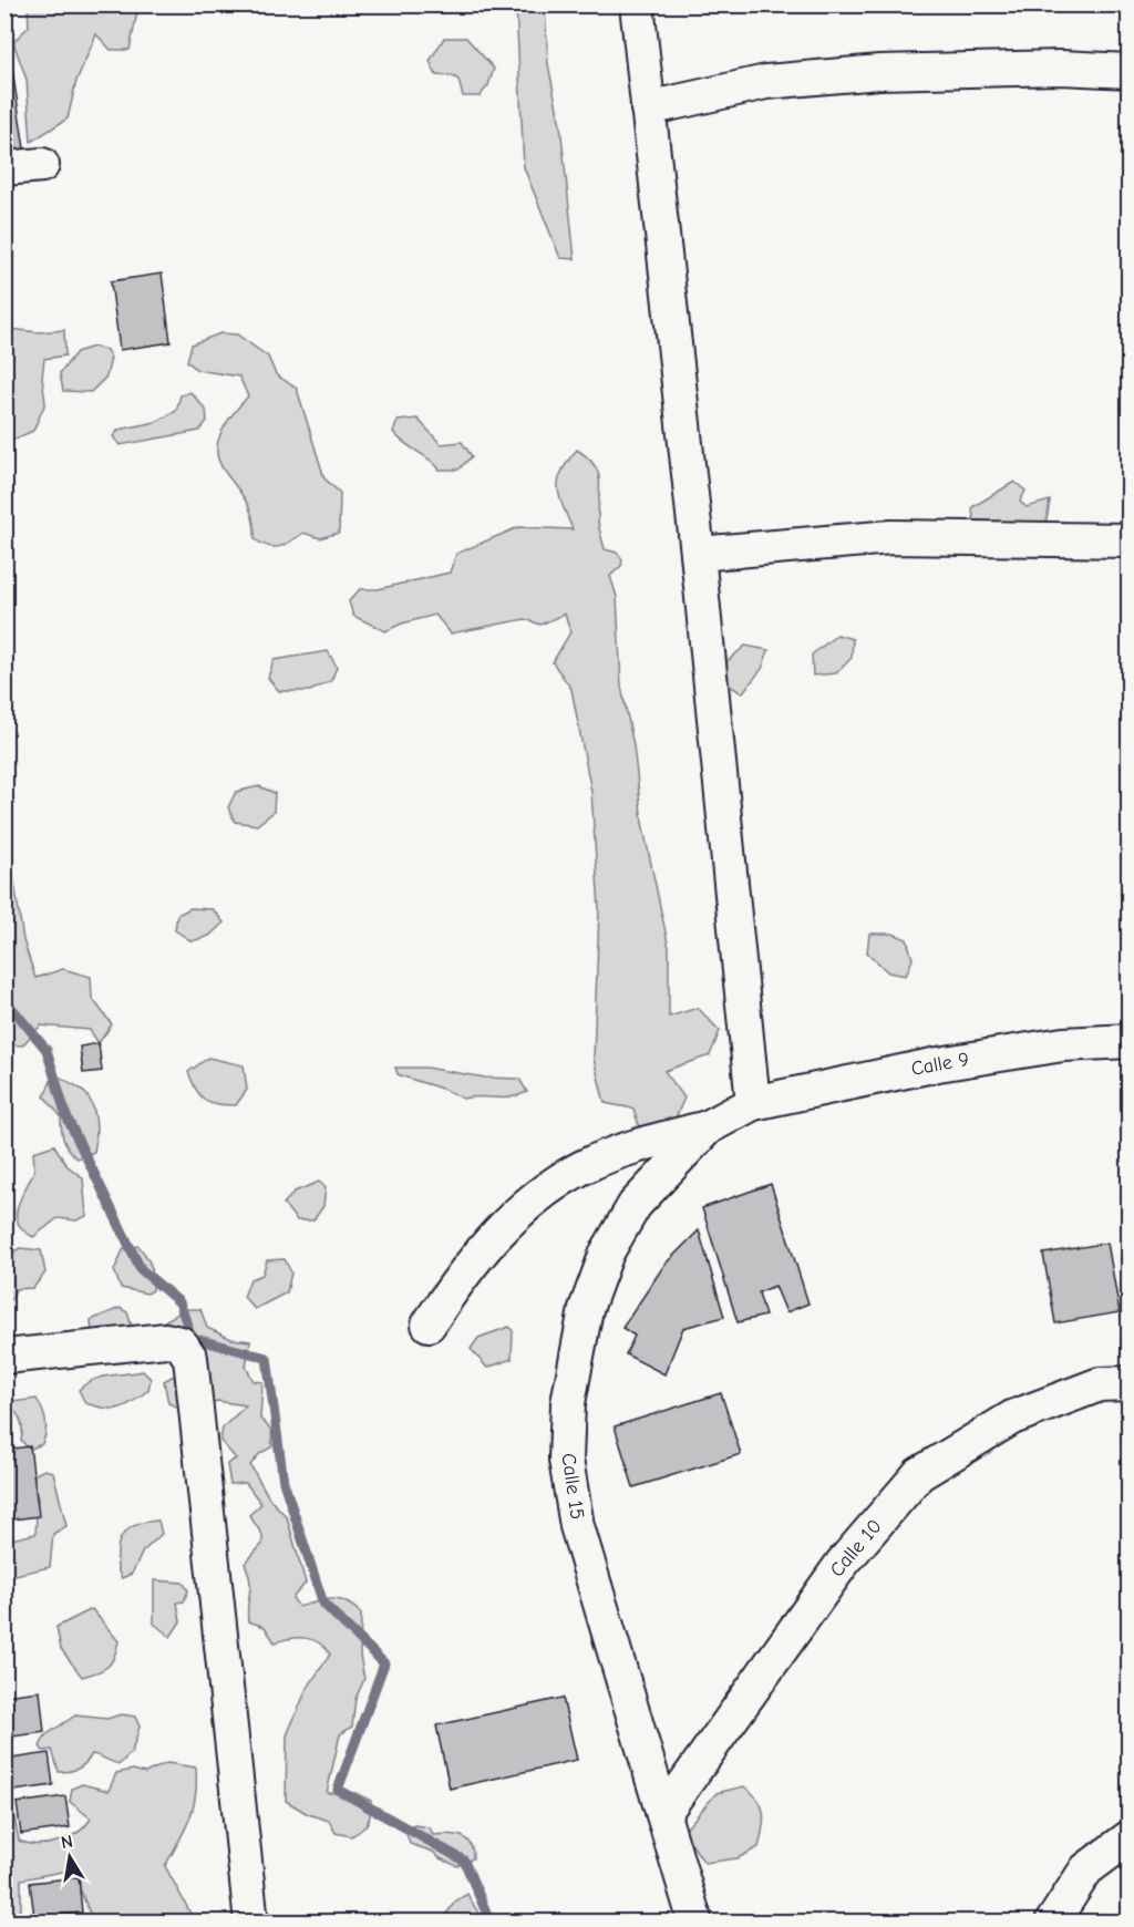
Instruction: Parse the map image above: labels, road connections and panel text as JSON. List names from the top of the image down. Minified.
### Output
{"streets":{"street":["Calle 9","Calle 15","Calle 10"]},"crossings":[["Calle 9","Calle 15"],["Calle 15","Calle 10"]],"north":"top"}
